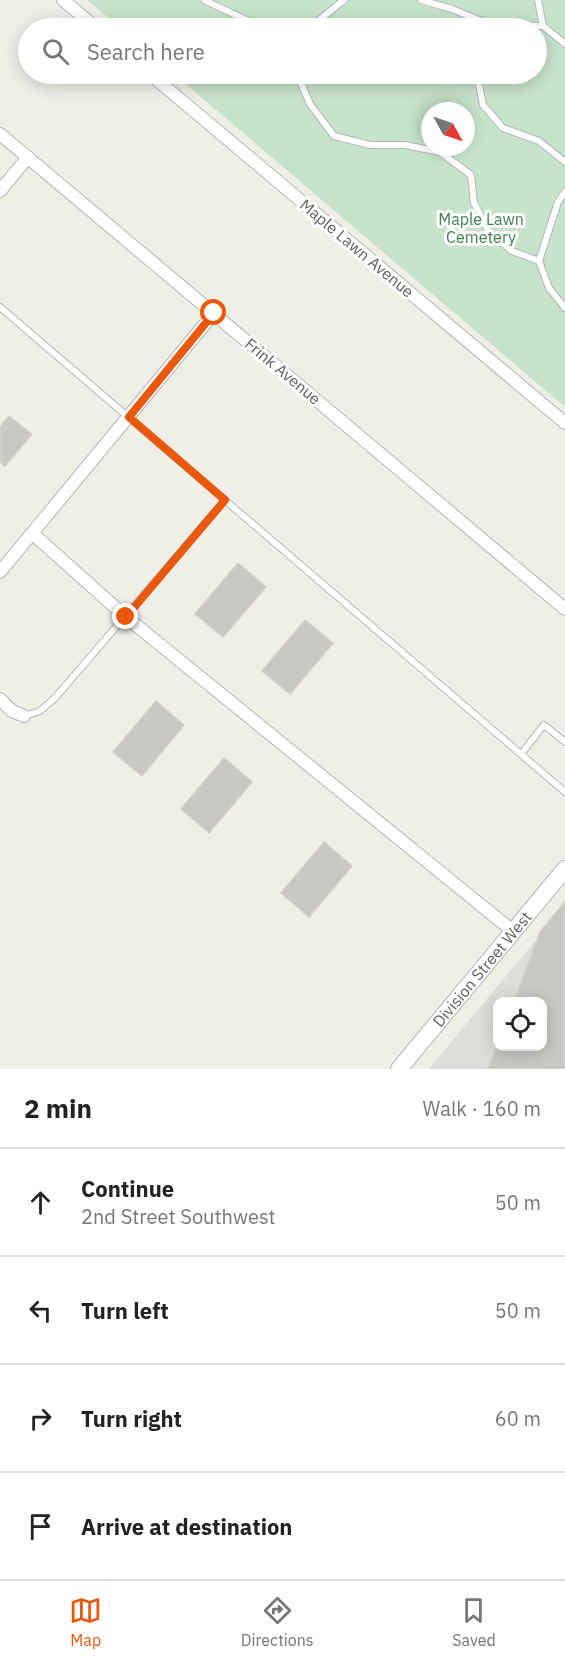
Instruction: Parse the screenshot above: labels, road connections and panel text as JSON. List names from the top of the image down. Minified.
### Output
{"streets":{"street":["Maple Lawn Avenue","Frink Avenue","Division Street West"]},"parks":["Maple Lawn Cemetery"],"north":"bottom right","page":{"search":"Search here","heading":["2 min","Walk · 160 m"],"list":[["Continue","2nd Street Southwest","50 m"],["Turn left","50 m"],["Turn right","60 m"],"Arrive at destination"],"nav":["Map","Directions","Saved"]}}
